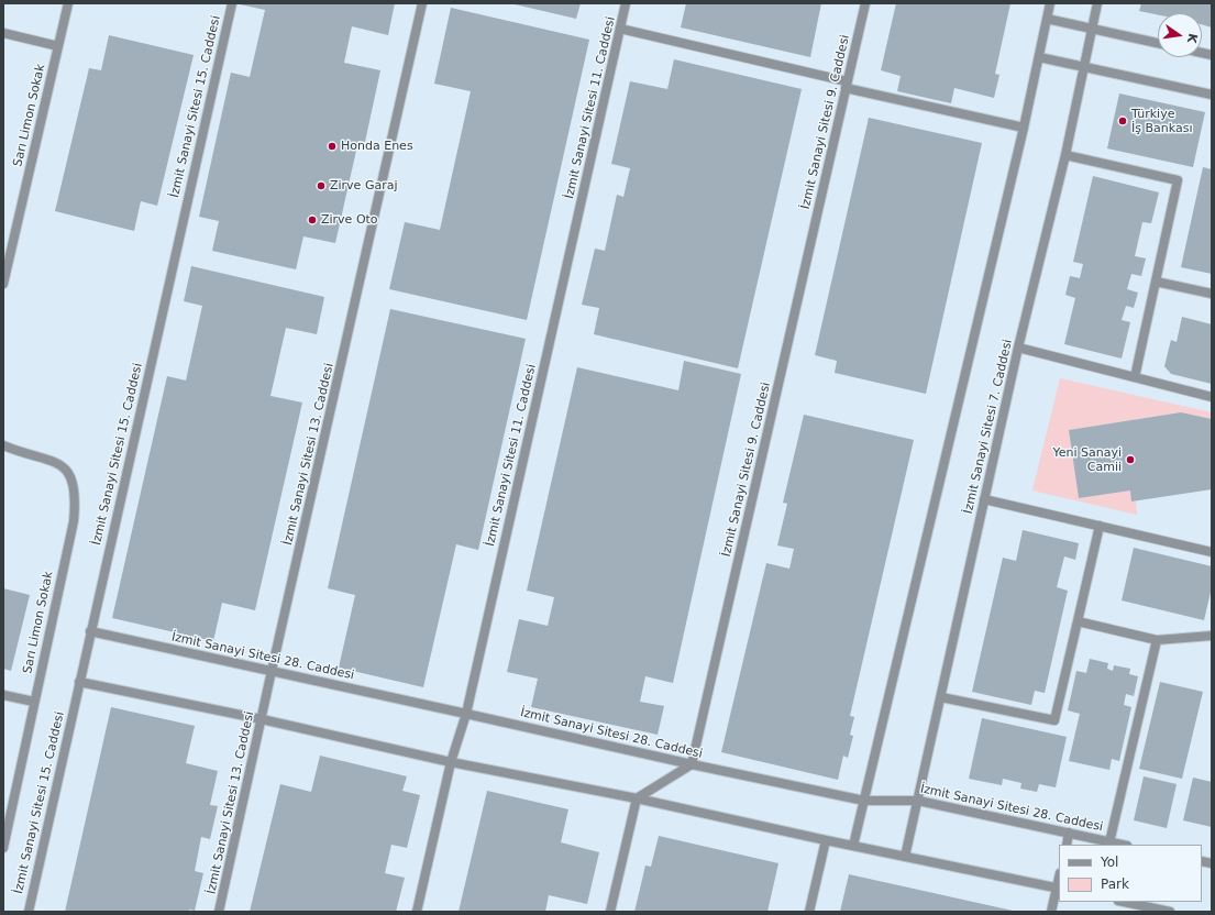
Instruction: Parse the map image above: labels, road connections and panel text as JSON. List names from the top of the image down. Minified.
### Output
{"streets":{"street":["İzmit Sanayi Sitesi 15. Caddesi","İzmit Sanayi Sitesi 11. Caddesi","Sarı Limon Sokak","İzmit Sanayi Sitesi 9. Caddesi","İzmit Sanayi Sitesi 7. Caddesi","İzmit Sanayi Sitesi 13. Caddesi","İzmit Sanayi Sitesi 28. Caddesi"]},"crossings":[["İzmit Sanayi Sitesi 15. Caddesi","İzmit Sanayi Sitesi 28. Caddesi"],["İzmit Sanayi Sitesi 11. Caddesi","İzmit Sanayi Sitesi 28. Caddesi"],["İzmit Sanayi Sitesi 9. Caddesi","İzmit Sanayi Sitesi 28. Caddesi"],["İzmit Sanayi Sitesi 7. Caddesi","İzmit Sanayi Sitesi 28. Caddesi"],["İzmit Sanayi Sitesi 13. Caddesi","İzmit Sanayi Sitesi 28. Caddesi"]],"places":["Türkiye İş Bankası","Honda Enes","Zirve Garaj","Zirve Oto","Yeni Sanayi Camii"],"legend":["Yol","Park"],"north":"right"}
